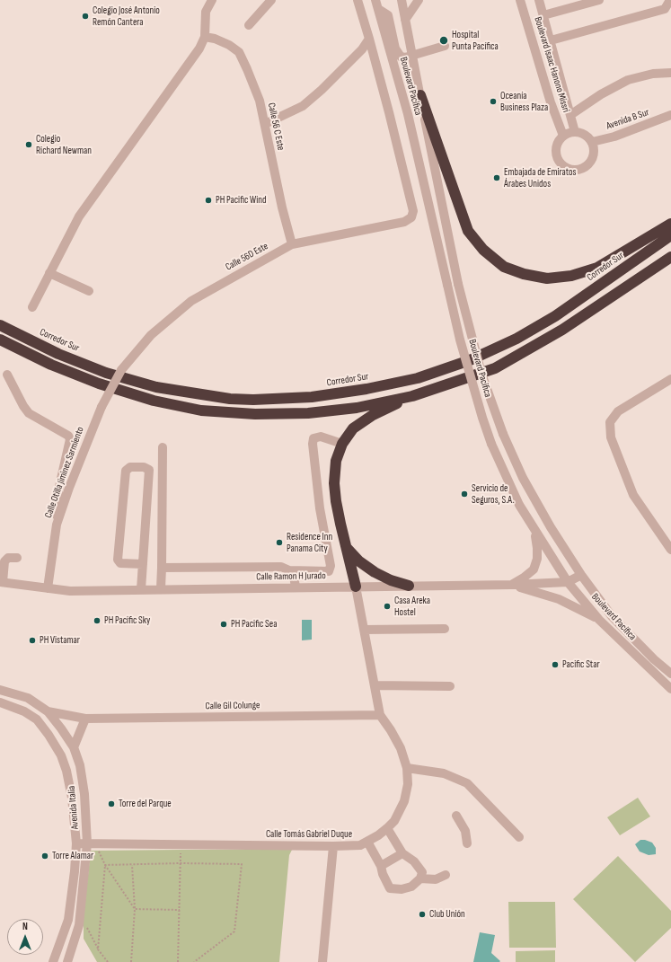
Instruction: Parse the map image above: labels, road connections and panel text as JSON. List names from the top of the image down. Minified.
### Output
{"streets":{"highway":["Corredor Sur"],"street":["Boulevard Isaac Hanono Missri","Boulevard Pacífica","Avenida B Sur","Calle 56 C Este","Calle 56D Este","Calle Otilla Jiminez Sarmiento","Calle Ramon H Jurado","Calle Gil Colunge","Avenida Italia","Calle Tomás Gabriel Duque"]},"crossings":[["Boulevard Isaac Hanono Missri","Avenida B Sur"],["Boulevard Pacífica","Calle Ramon H Jurado"],["Calle 56 C Este","Calle 56D Este"],["Calle 56D Este","Calle Otilla Jiminez Sarmiento"],["Calle Otilla Jiminez Sarmiento","Calle Ramon H Jurado"],["Calle Ramon H Jurado","Calle Tomás Gabriel Duque"],["Calle Gil Colunge","Avenida Italia"],["Calle Gil Colunge","Calle Tomás Gabriel Duque"],["Avenida Italia","Calle Tomás Gabriel Duque"]],"places":["Colegio José Antonio Remón Cantera","Hospital Punta Pacífica","Oceanía Business Plaza","Colegio Richard Newman","Embajada de Emiratos Árabes Unidos","PH Pacific Wind","Servicio de Seguros, S.A.","Residence Inn Panama City","Casa Areka Hostel","PH Pacific Sky","PH Pacific Sea","PH Vistamar","Pacific Star","Torre del Parque","Torre Alamar","Club Unión"],"north":"top"}
